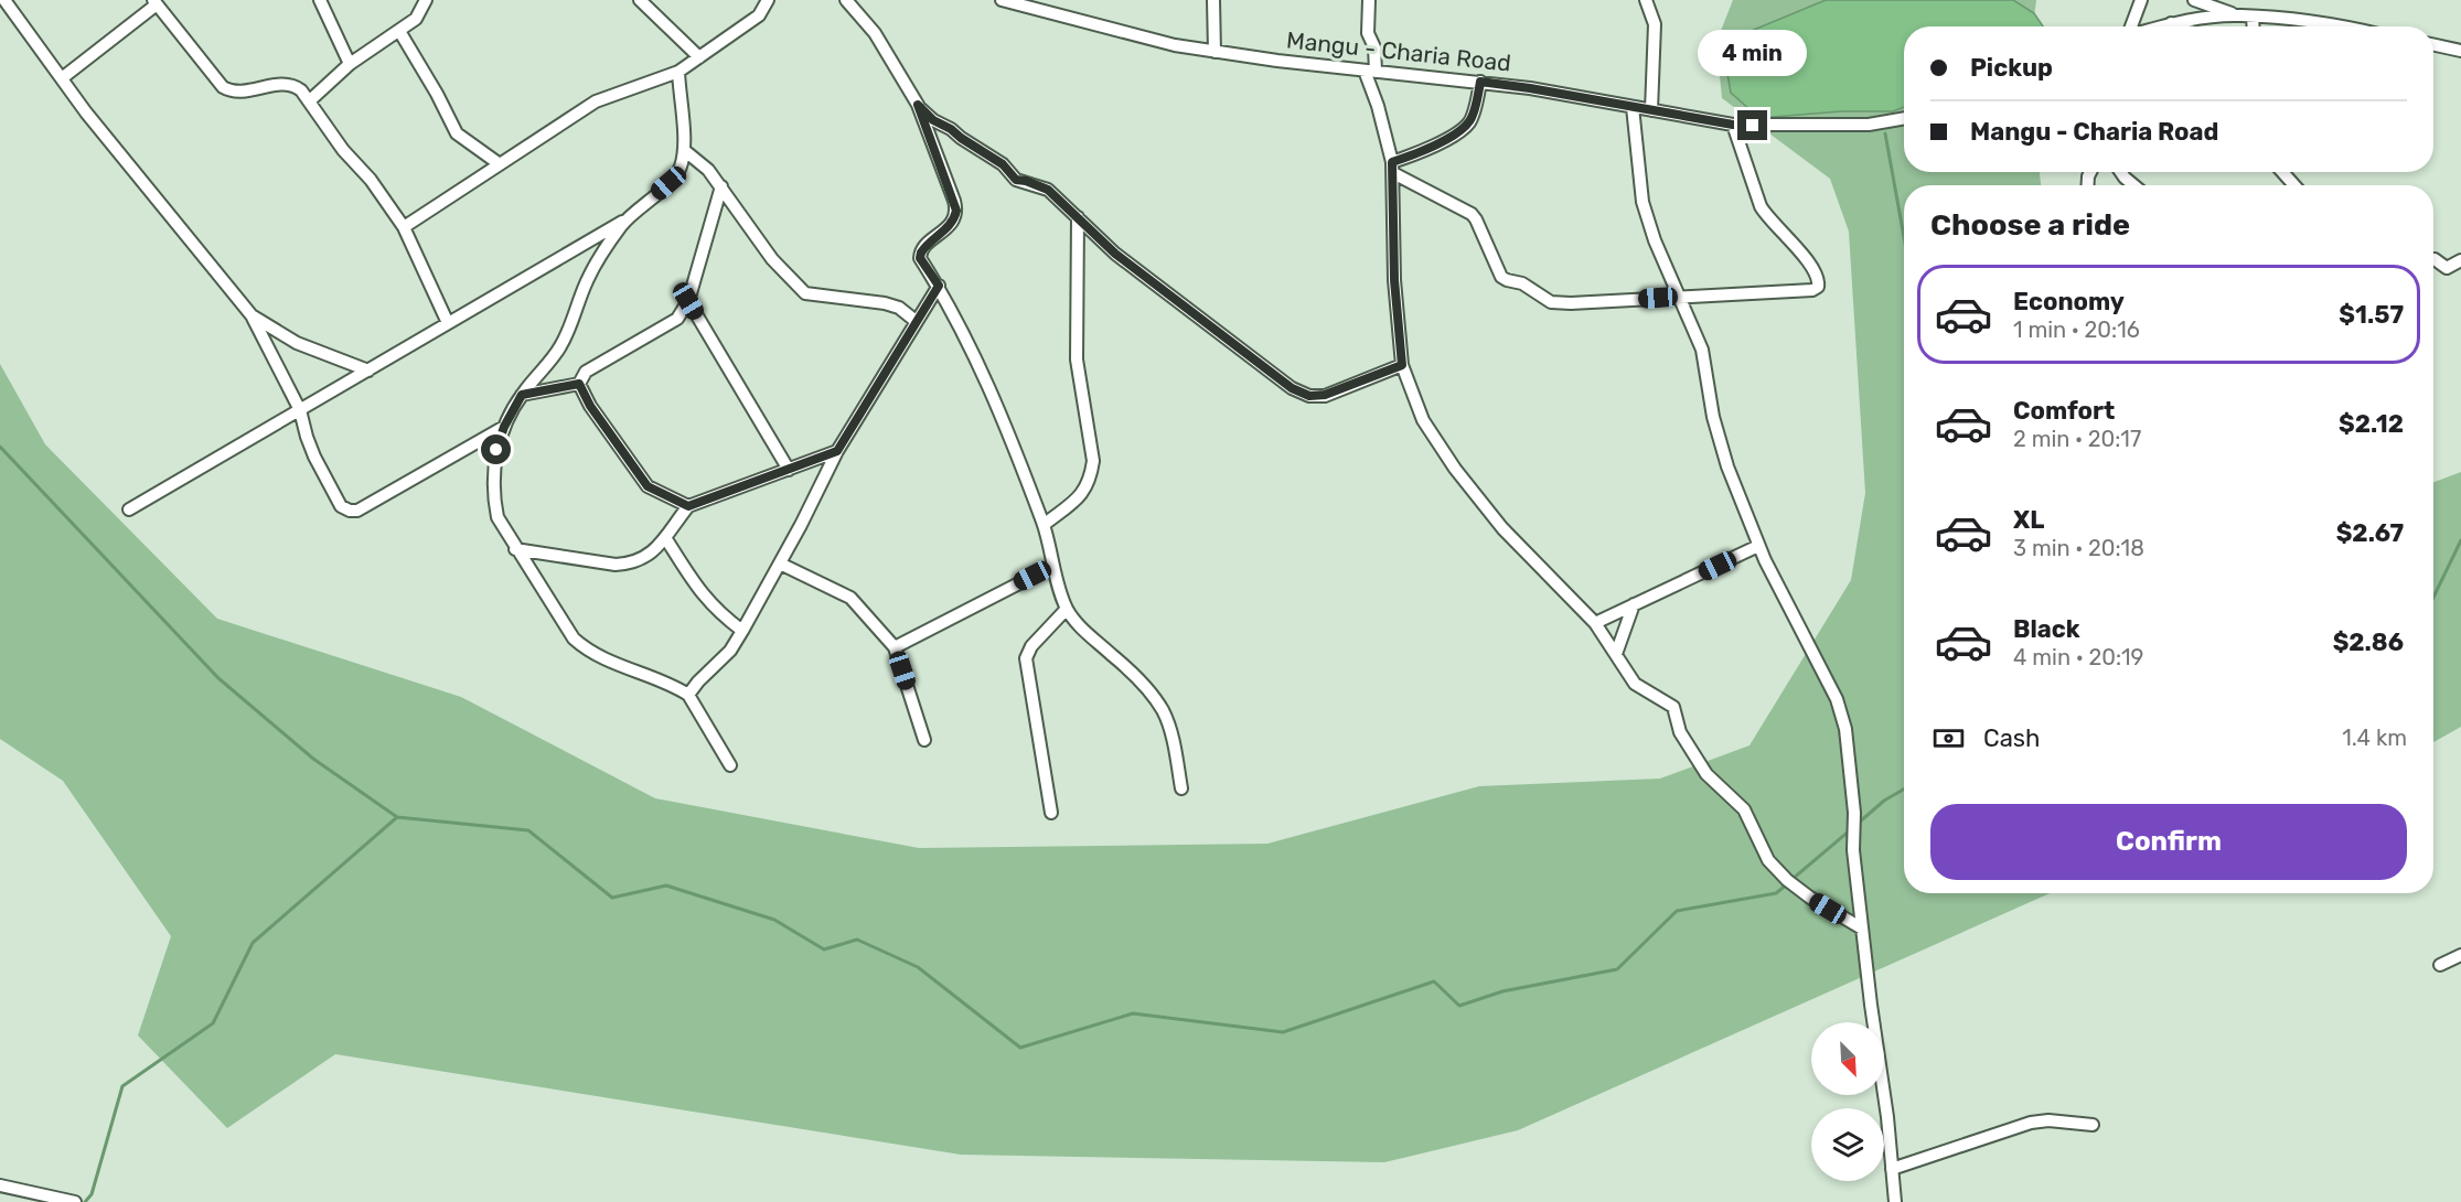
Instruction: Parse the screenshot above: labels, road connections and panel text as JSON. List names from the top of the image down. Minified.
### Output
{"streets":{"street":["Mangu - Charia Road"]},"north":"bottom right","page":{"banner":["Pickup","Mangu - Charia Road"],"bubble":"4 min","heading":"Choose a ride","list":[{"name":"Economy","note":"1 min · 20:16","value":"$1.57"},{"name":"Comfort","note":"2 min · 20:17","value":"$2.12"},{"name":"XL","note":"3 min · 20:18","value":"$2.67"},{"name":"Black","note":"4 min · 20:19","value":"$2.86"}],"pay":["Cash","1.4 km"],"buttons":"Confirm"}}
